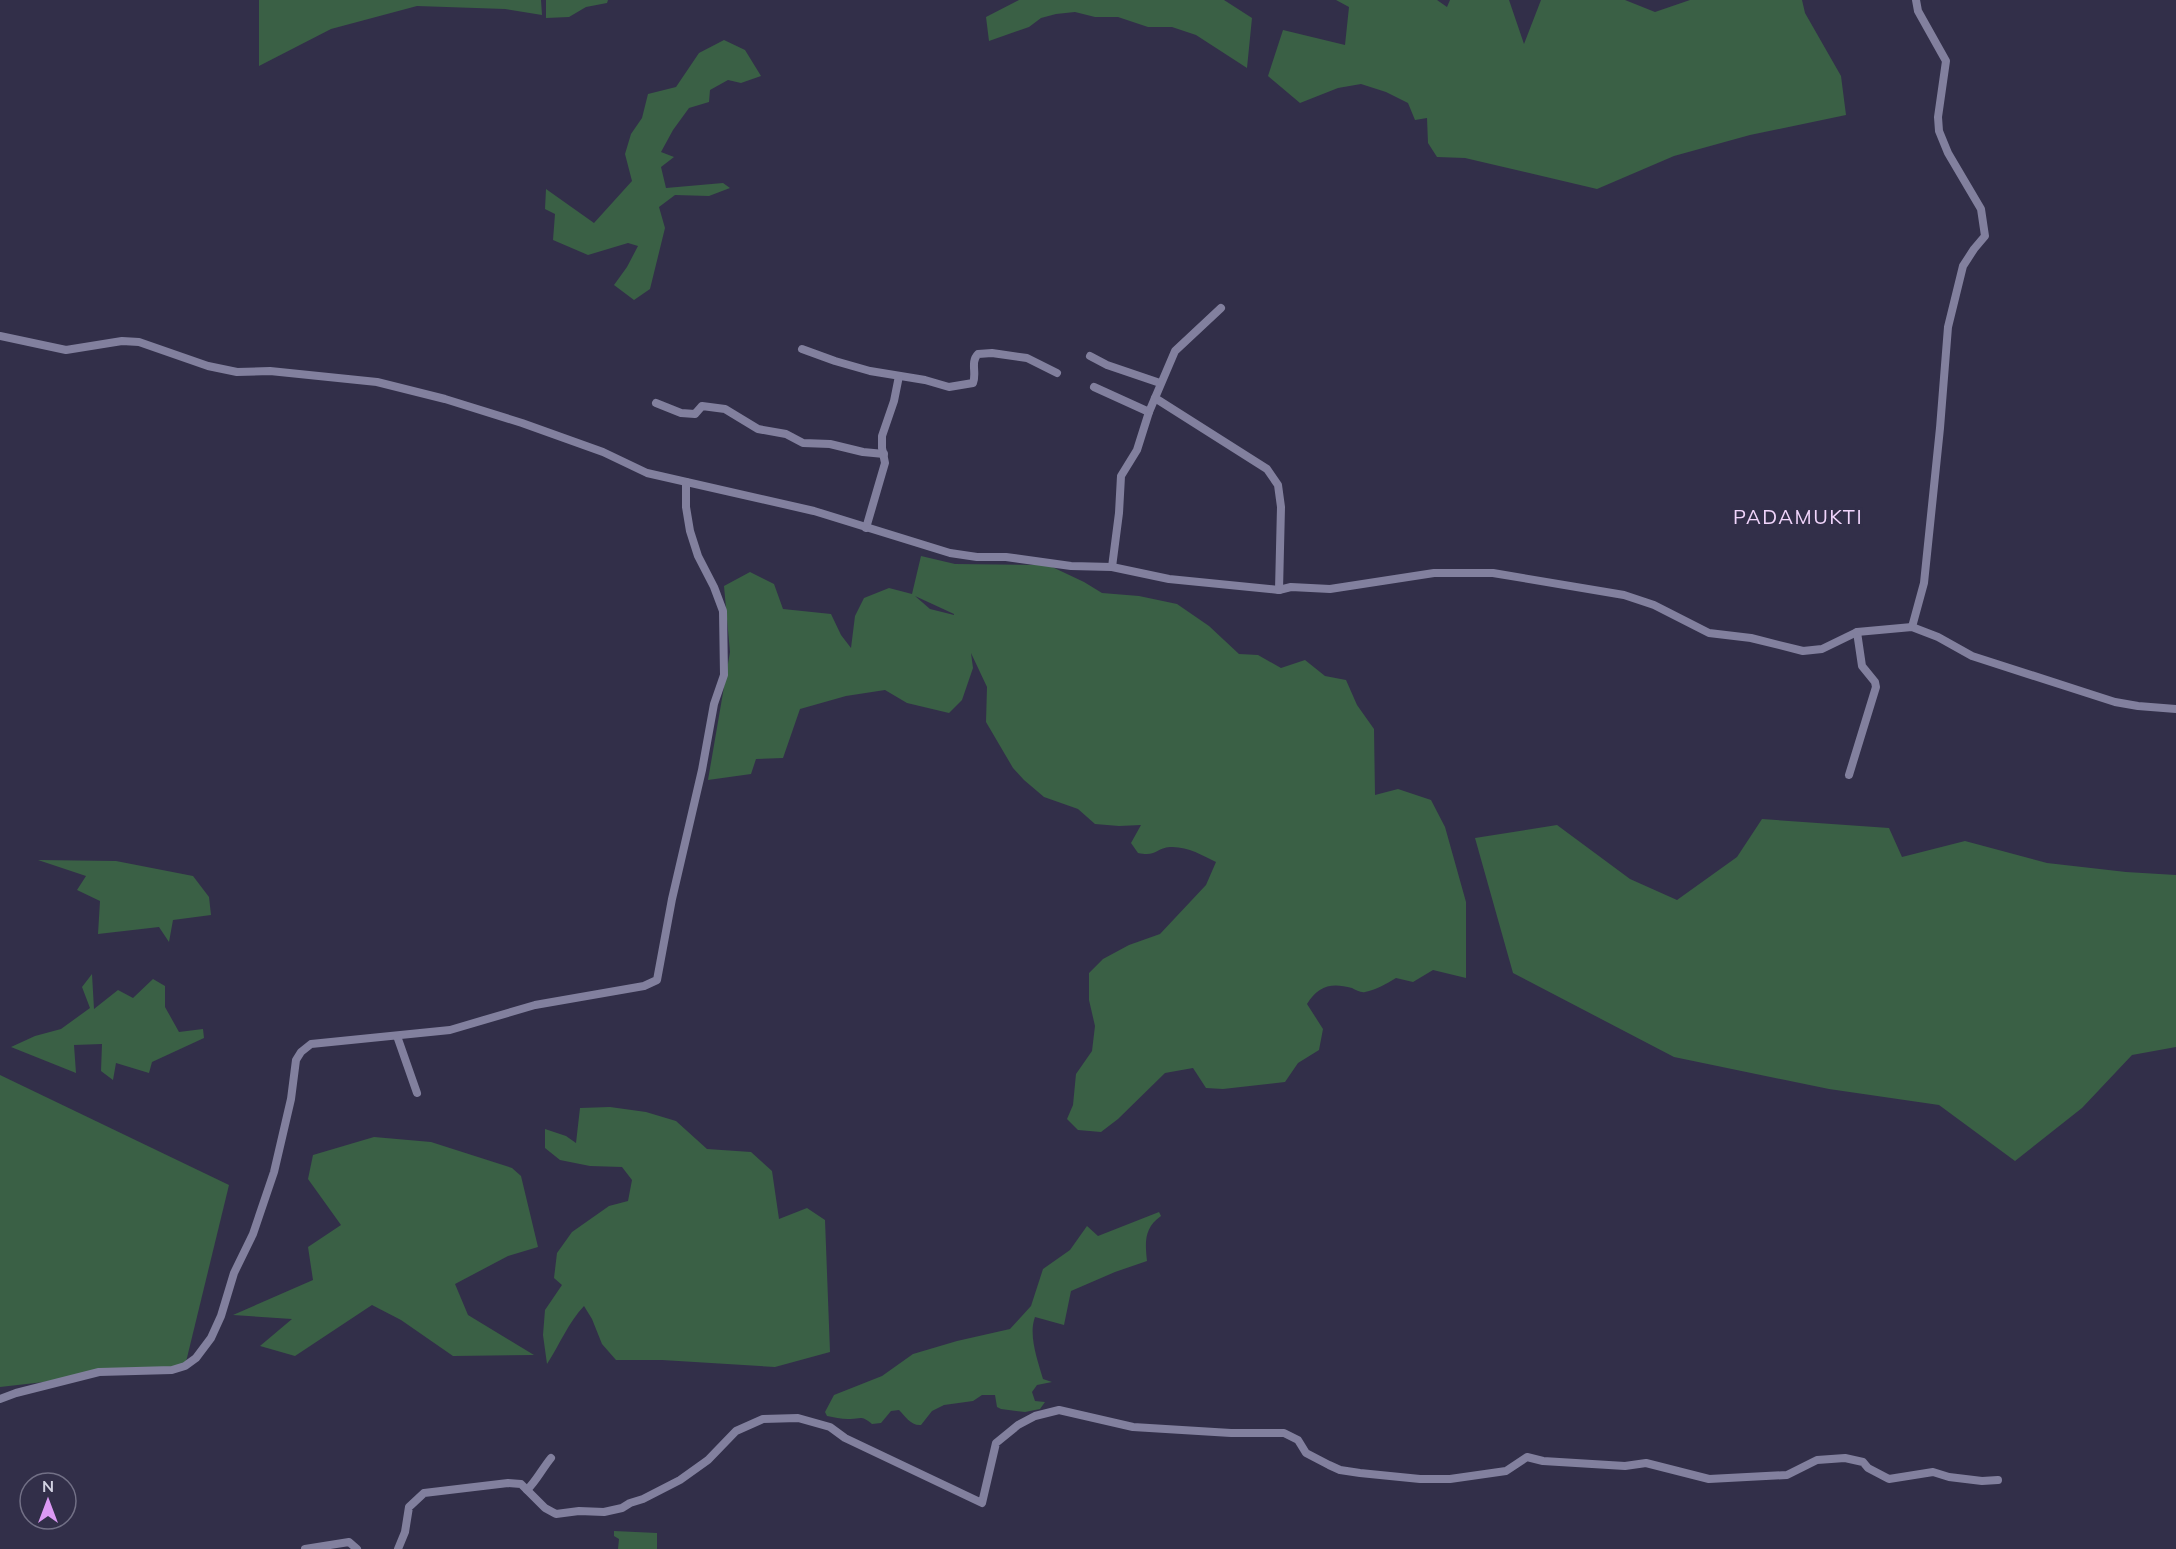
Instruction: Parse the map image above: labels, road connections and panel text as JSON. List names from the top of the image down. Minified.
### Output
{"districts":["PADAMUKTI"],"north":"top"}
